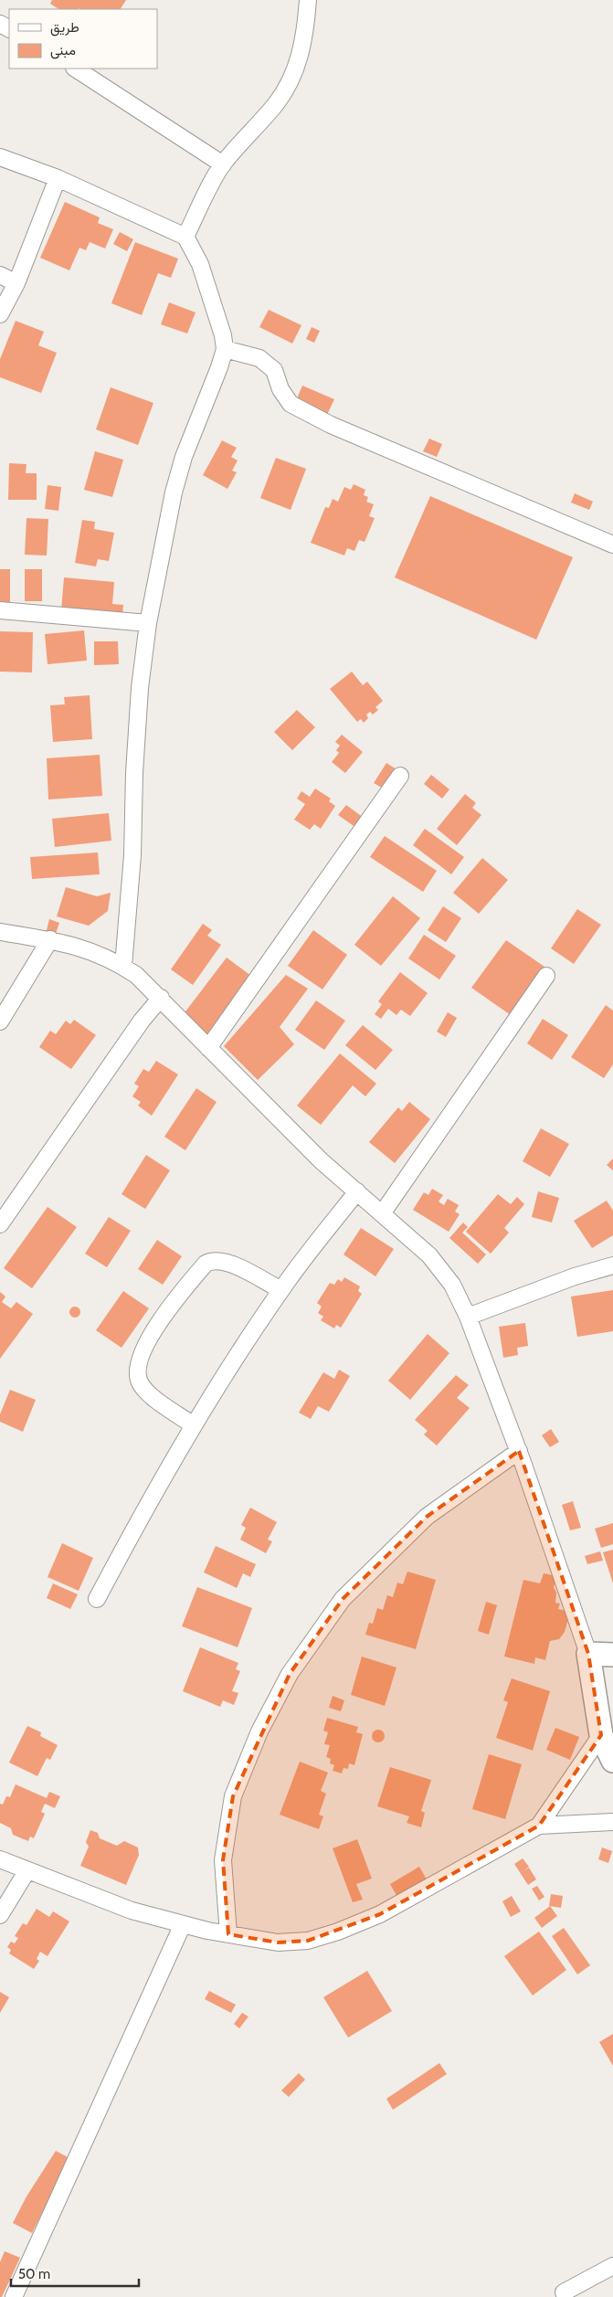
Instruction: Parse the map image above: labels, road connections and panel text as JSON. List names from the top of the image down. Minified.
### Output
{"legend":["طريق","مبنى"],"scale_bar":"50 m"}
